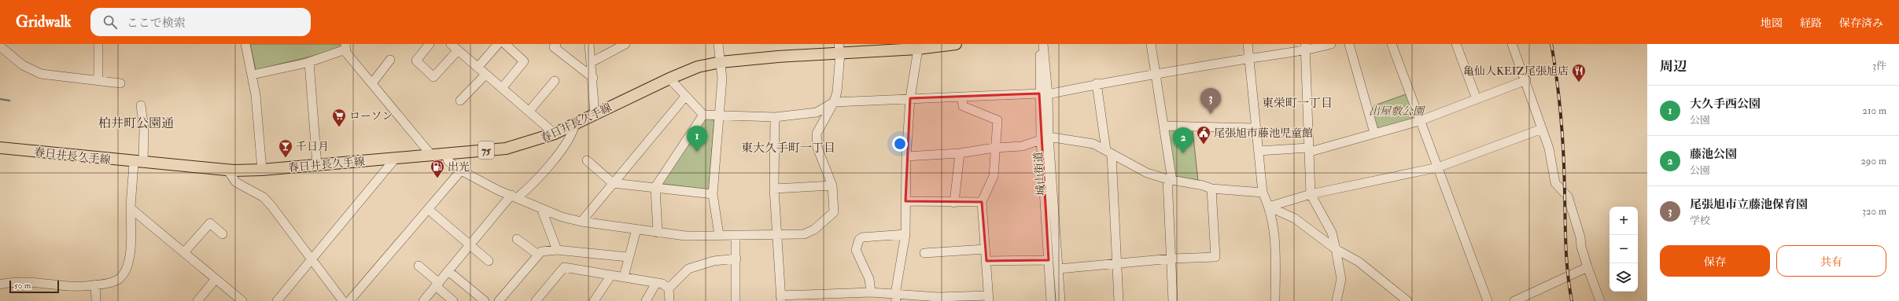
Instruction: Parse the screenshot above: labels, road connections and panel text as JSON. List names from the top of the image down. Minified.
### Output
{"streets":{"main road":["春日井長久手線","75"],"street":["城山街道"]},"districts":["東栄町一丁目","柏井町公園通","東大久手町一丁目"],"parks":["出屋敷公園"],"places":{"restaurant":["亀仙人KEIZ尾張旭店"],"supermarket":["ローソン"],"public building":["尾張旭市藤池児童館"],"bar":["千日月"],"fuel station":["出光"]},"scale_bar":"50 m","page":{"header":"Gridwalk","search":"ここで検索","nav":["地図","経路","保存済み"],"heading":["周辺","3件"],"list":[{"mark":"1","name":"大久手西公園","note":"公園","value":"210 m"},{"mark":"2","name":"藤池公園","note":"公園","value":"290 m"},{"mark":"3","name":"尾張旭市立藤池保育園","note":"学校","value":"320 m"}],"pins":["3","1","2"],"map_buttons":["+","−"],"buttons":["保存","共有"],"scale":"50 m"}}
